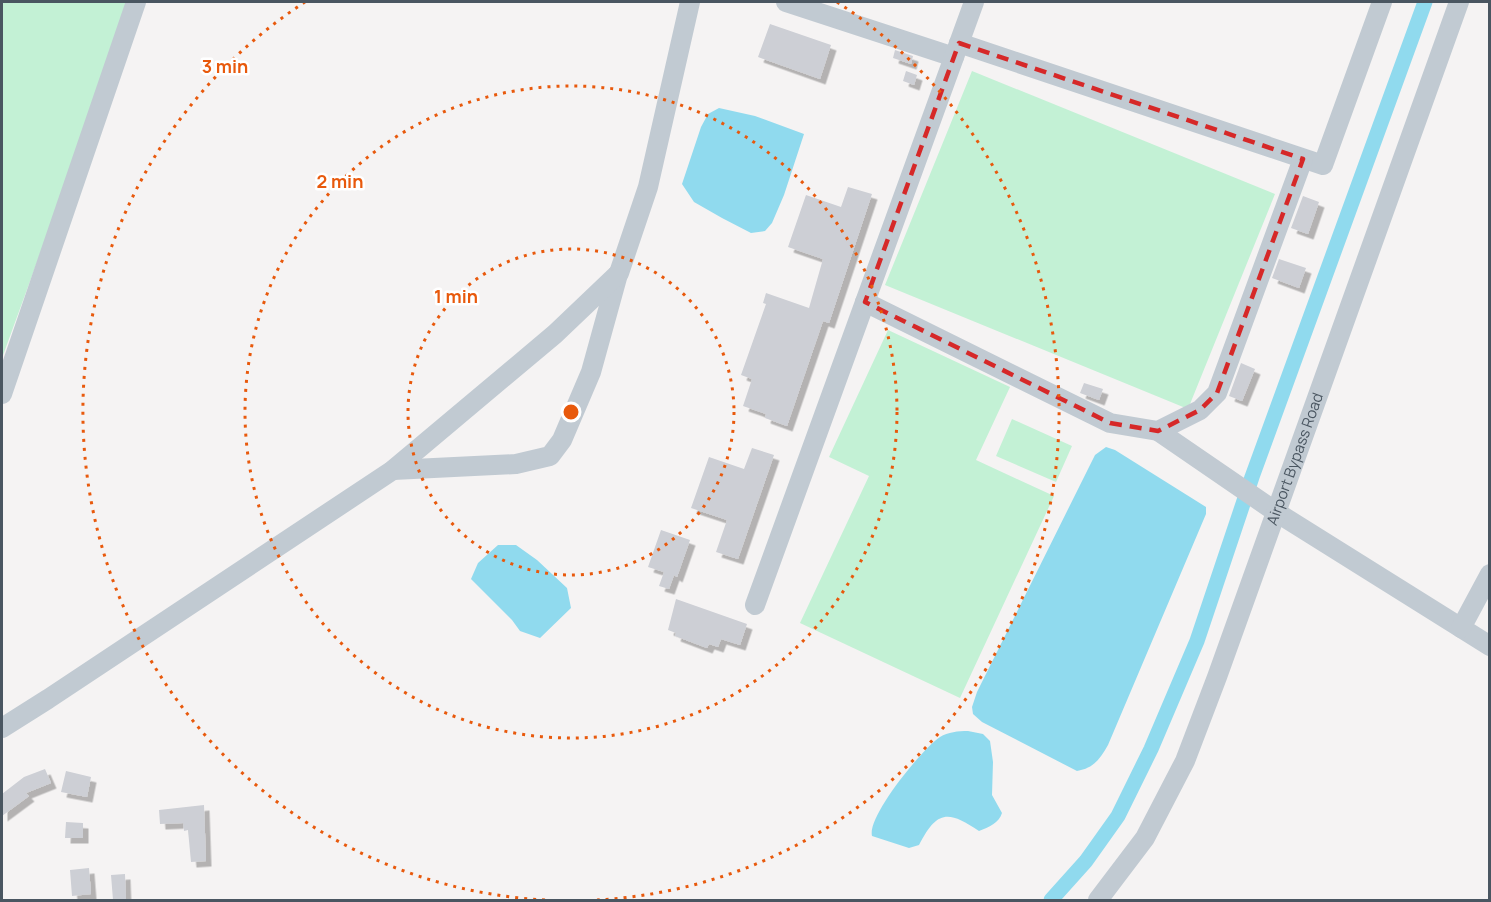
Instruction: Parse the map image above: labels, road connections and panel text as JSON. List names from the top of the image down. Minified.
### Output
{"streets":{"street":["Airport Bypass Road"]},"rings":["3 min","2 min","1 min"]}
